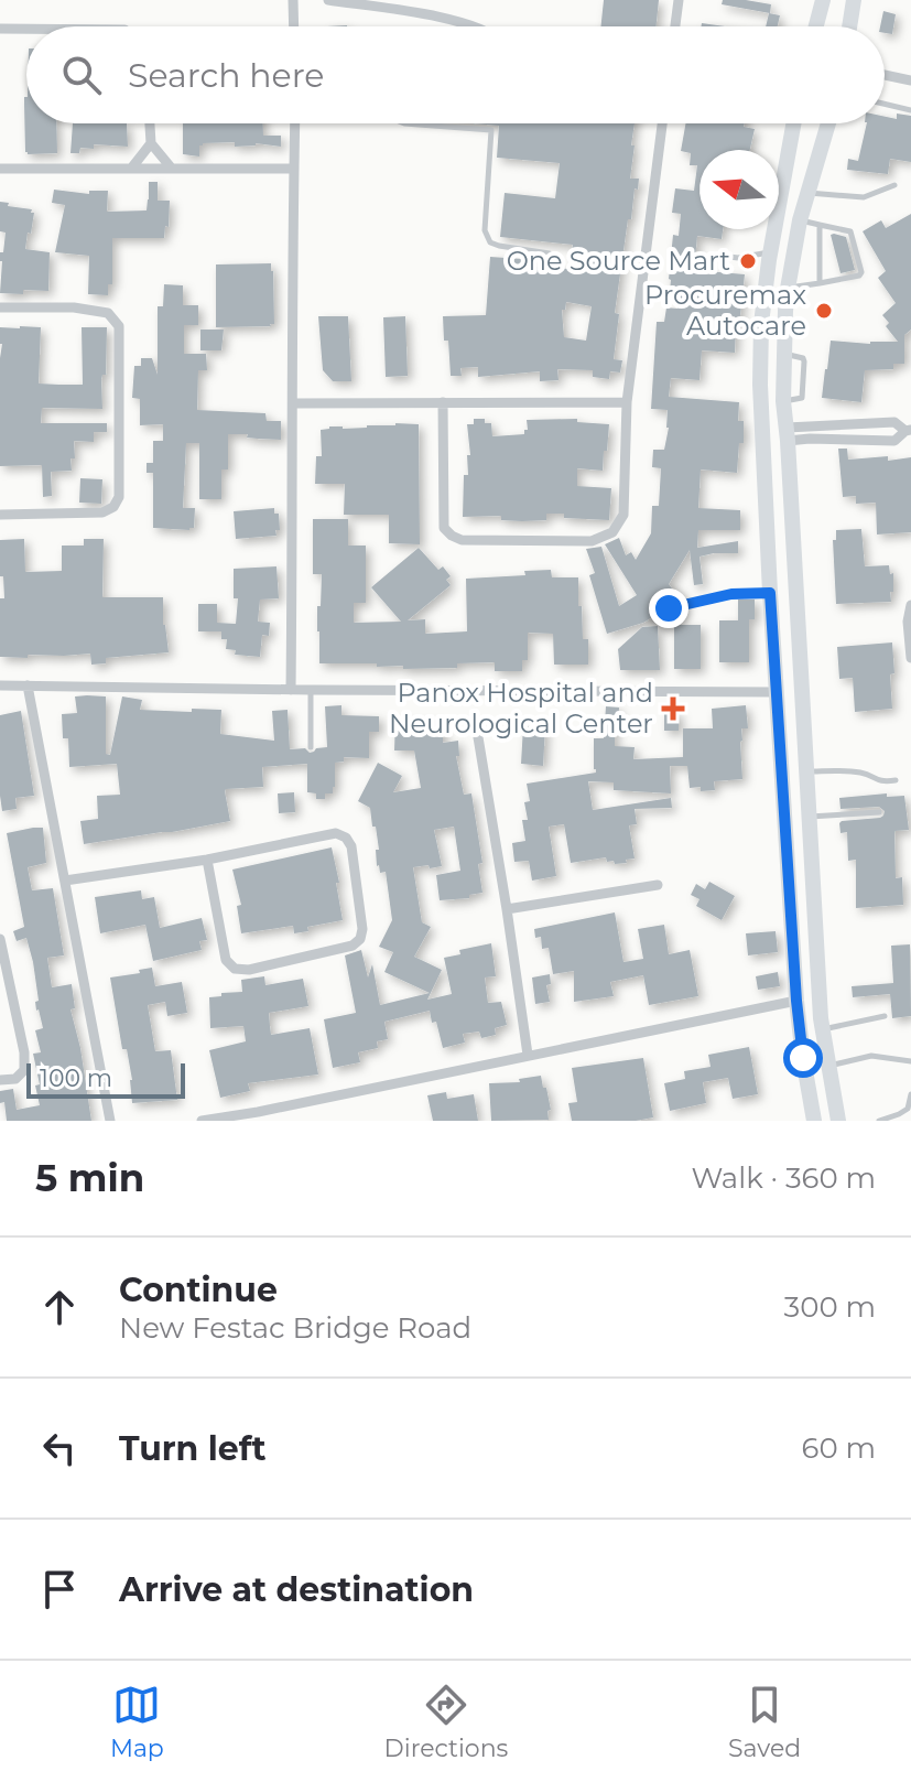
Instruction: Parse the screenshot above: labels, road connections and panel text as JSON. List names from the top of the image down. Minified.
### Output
{"places":{"other":["One Source Mart","Procuremax Autocare"],"health":["Panox Hospital and Neurological Center"]},"scale_bar":"100 m","north":"left","page":{"search":"Search here","scale":"100 m","heading":["5 min","Walk · 360 m"],"list":[["Continue","New Festac Bridge Road","300 m"],["Turn left","60 m"],"Arrive at destination"],"nav":["Map","Directions","Saved"]}}
